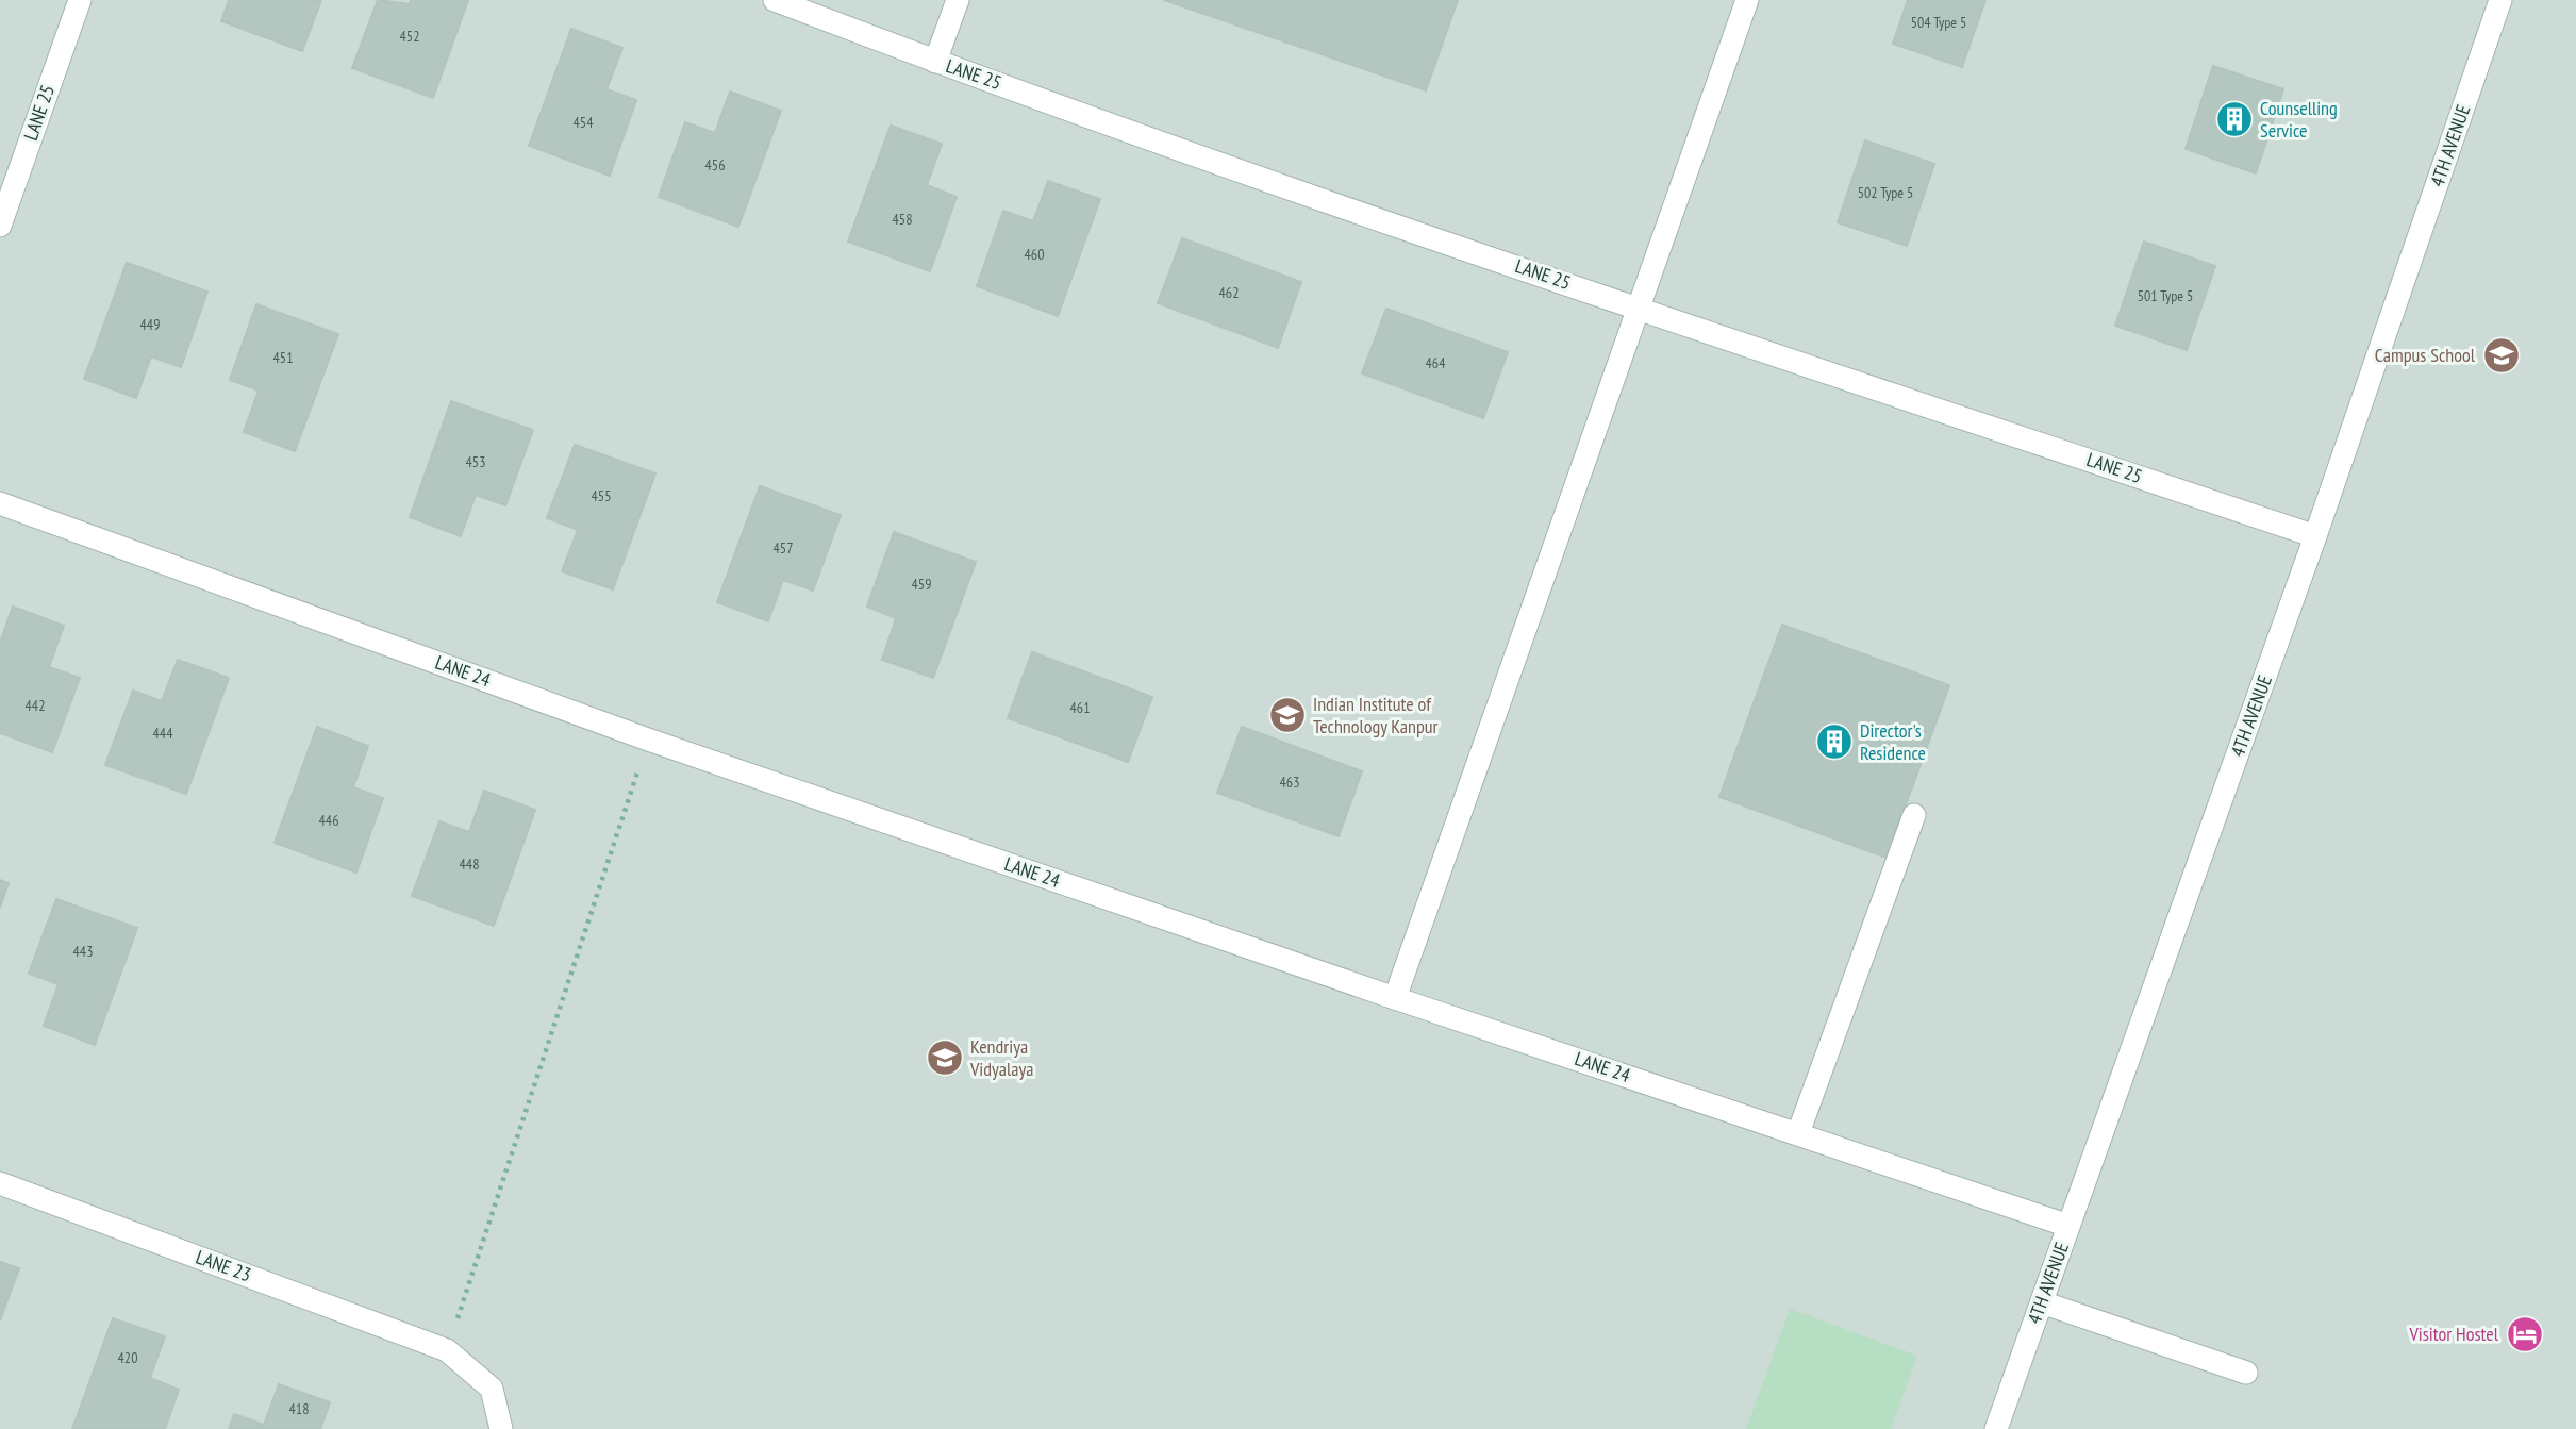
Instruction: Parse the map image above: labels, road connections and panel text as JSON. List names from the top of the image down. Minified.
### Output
{"streets":{"street":["LANE 25","4TH AVENUE","LANE 24","LANE 23"]},"crossings":[["LANE 25","4TH AVENUE"],["4TH AVENUE","LANE 24"]],"places":{"building":["Counselling Service","Director's Residence"],"school or university":["Campus School","Indian Institute of Technology Kanpur","Kendriya Vidyalaya"],"hotel":["Visitor Hostel"]},"house_numbers":["504 Type 5","452","454","456","502 Type 5","458","460","462","501 Type 5","449","451","464","453","455","457","459","442","461","444","463","446","448","443","420","418"]}
